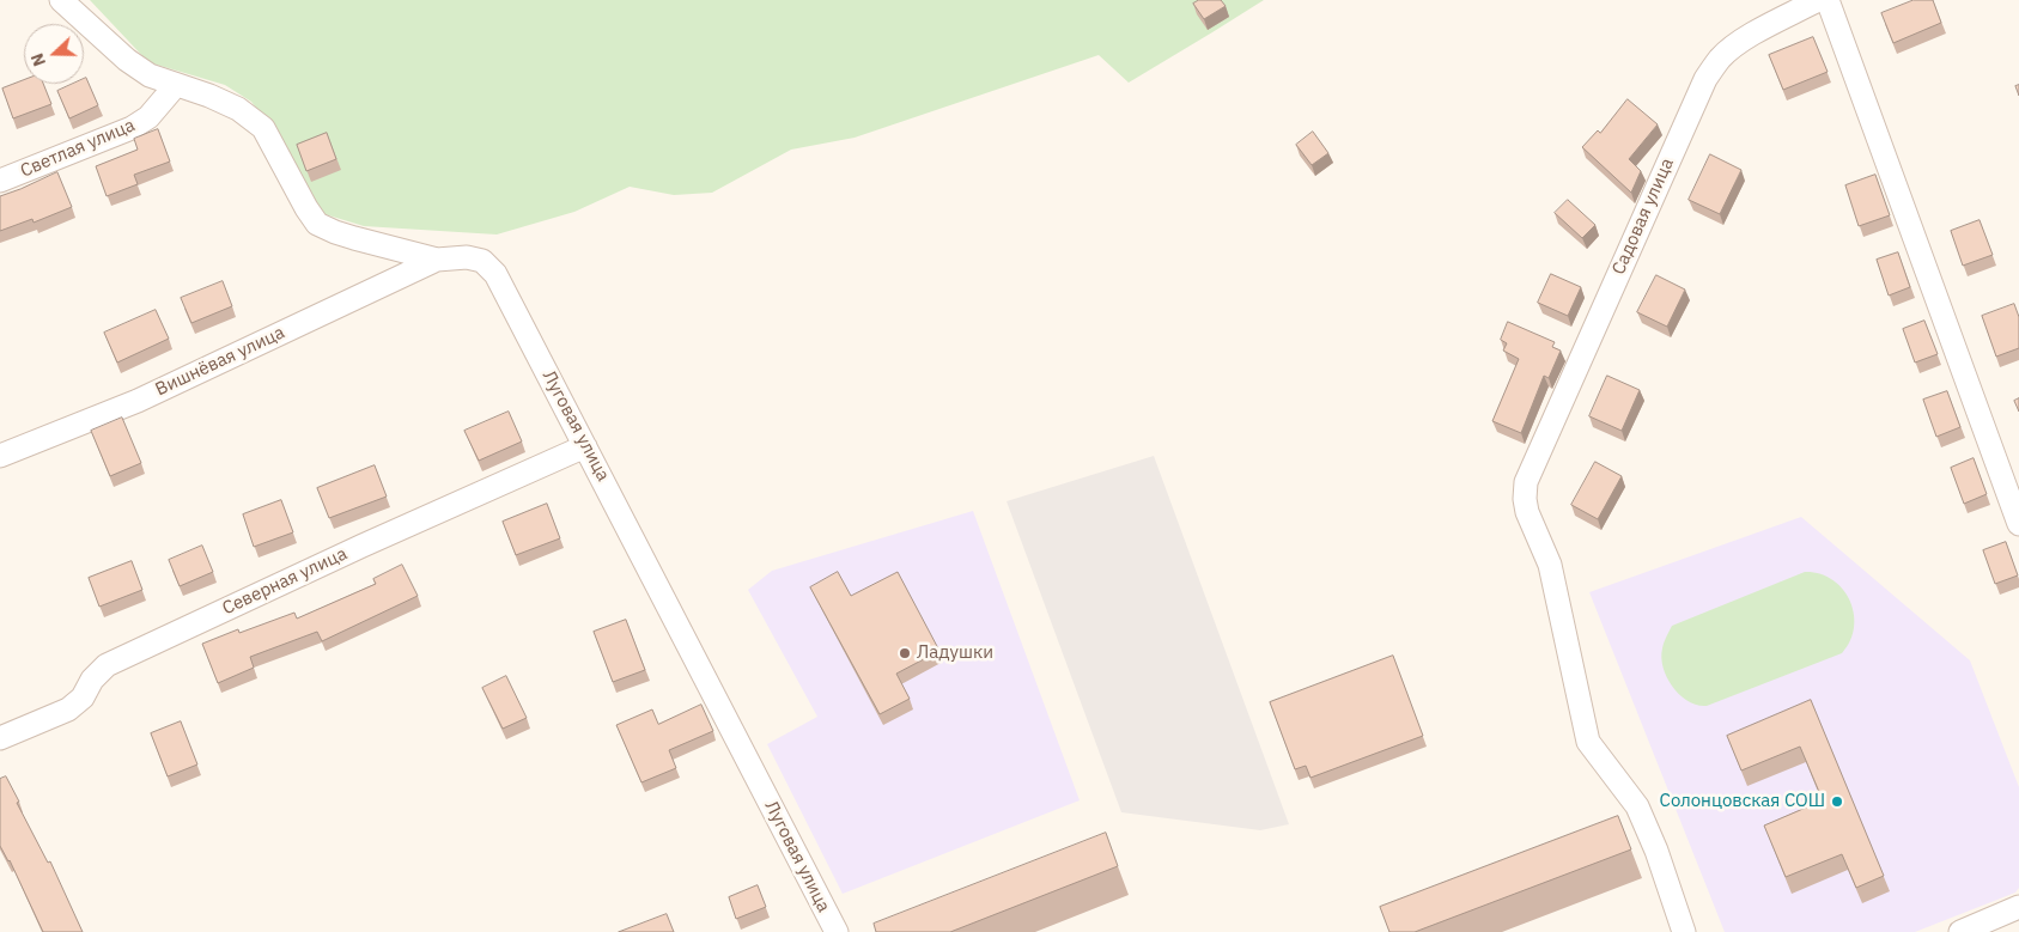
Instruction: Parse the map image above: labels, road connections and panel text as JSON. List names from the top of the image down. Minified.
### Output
{"streets":{"street":["Светлая улица","Садовая улица","Вишнёвая улица","Луговая улица","Северная улица"]},"crossings":[["Светлая улица","Луговая улица"],["Вишнёвая улица","Луговая улица"],["Луговая улица","Северная улица"]],"places":["Ладушки","Солонцовская СОШ"],"north":"left"}
